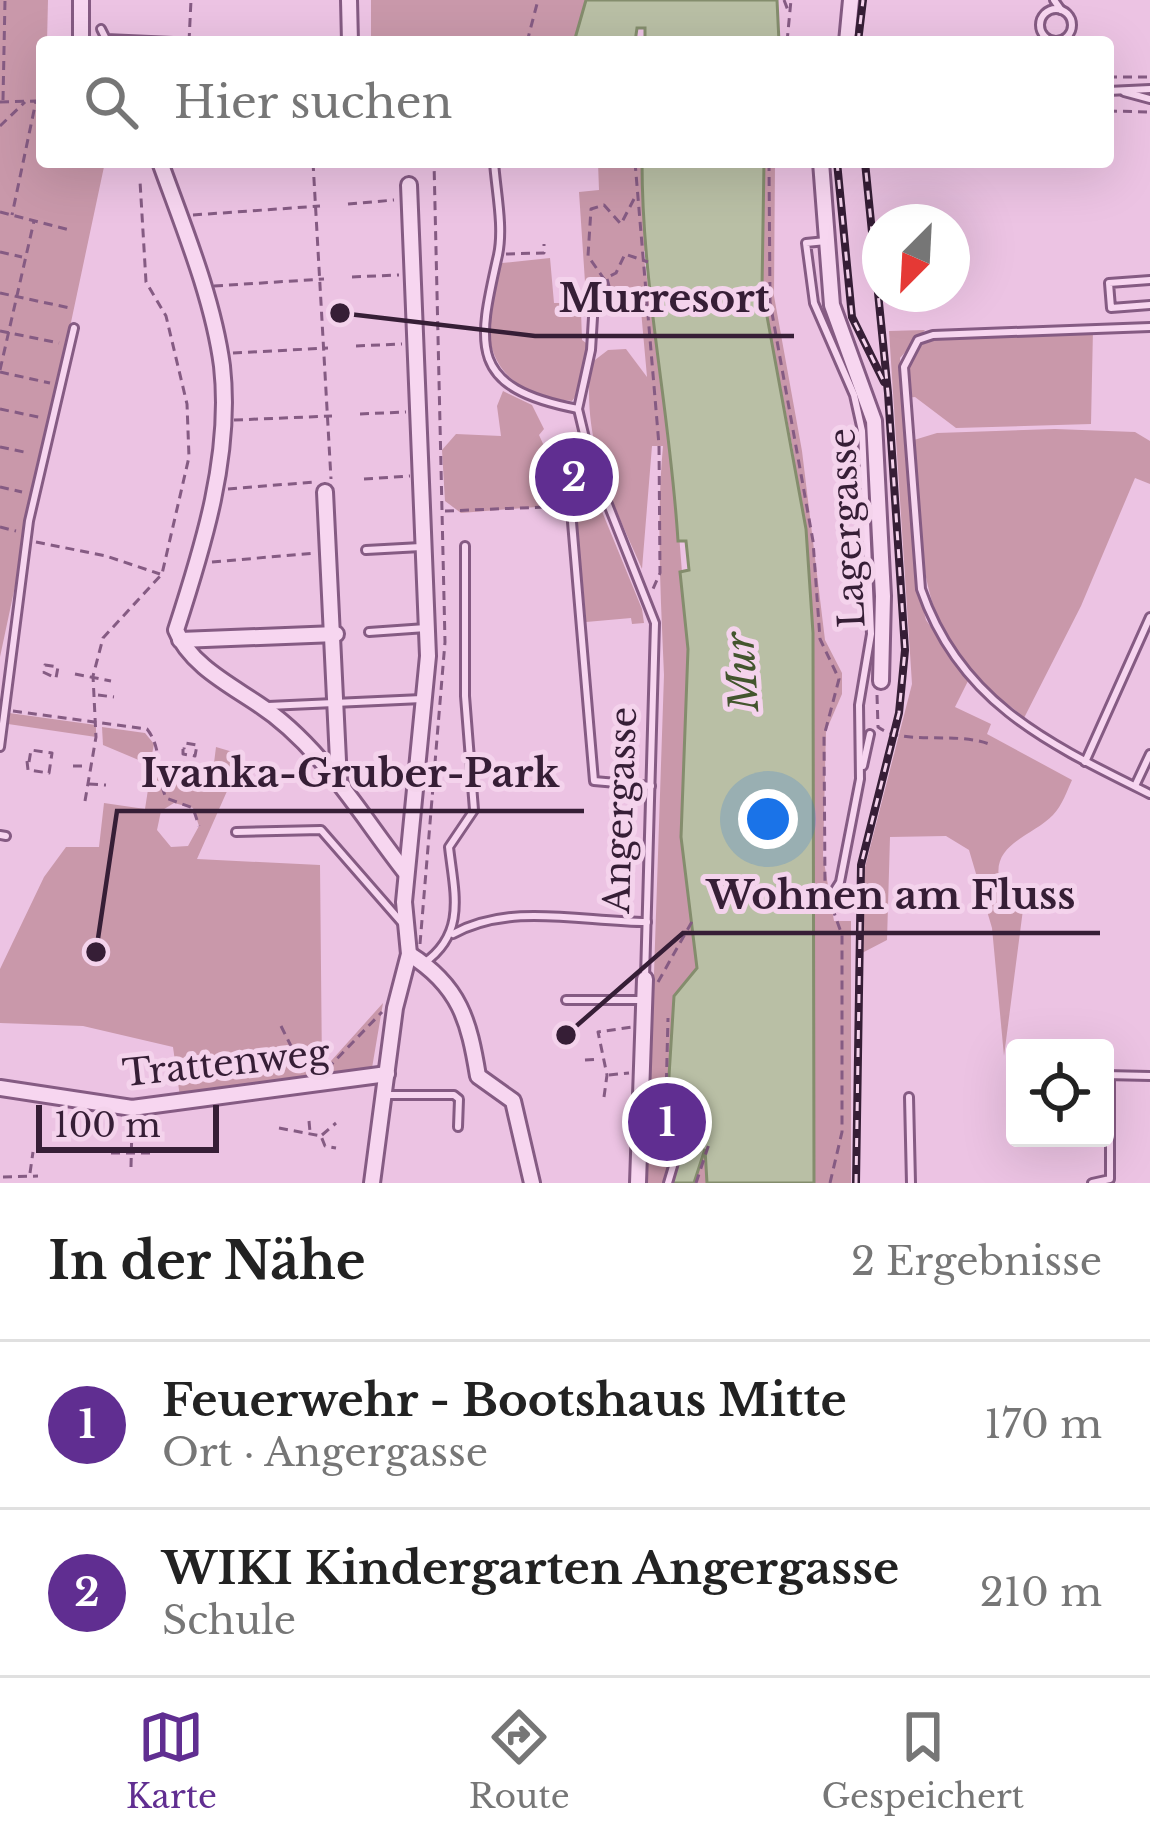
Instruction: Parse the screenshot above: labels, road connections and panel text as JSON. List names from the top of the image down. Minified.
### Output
{"streets":{"street":["Lagergasse","Angergasse","Trattenweg"]},"water":["Mur"],"places":["Murresort","Ivanka-Gruber-Park","Wohnen am Fluss"],"scale_bar":"100 m","north":"bottom left","page":{"search":"Hier suchen","pins":["2","1"],"scale":"100 m","heading":["In der Nähe","2 Ergebnisse"],"list":[{"mark":"1","name":"Feuerwehr - Bootshaus Mitte","note":"Ort · Angergasse","value":"170 m"},{"mark":"2","name":"WIKI Kindergarten Angergasse","note":"Schule","value":"210 m"}],"nav":["Karte","Route","Gespeichert"]}}
